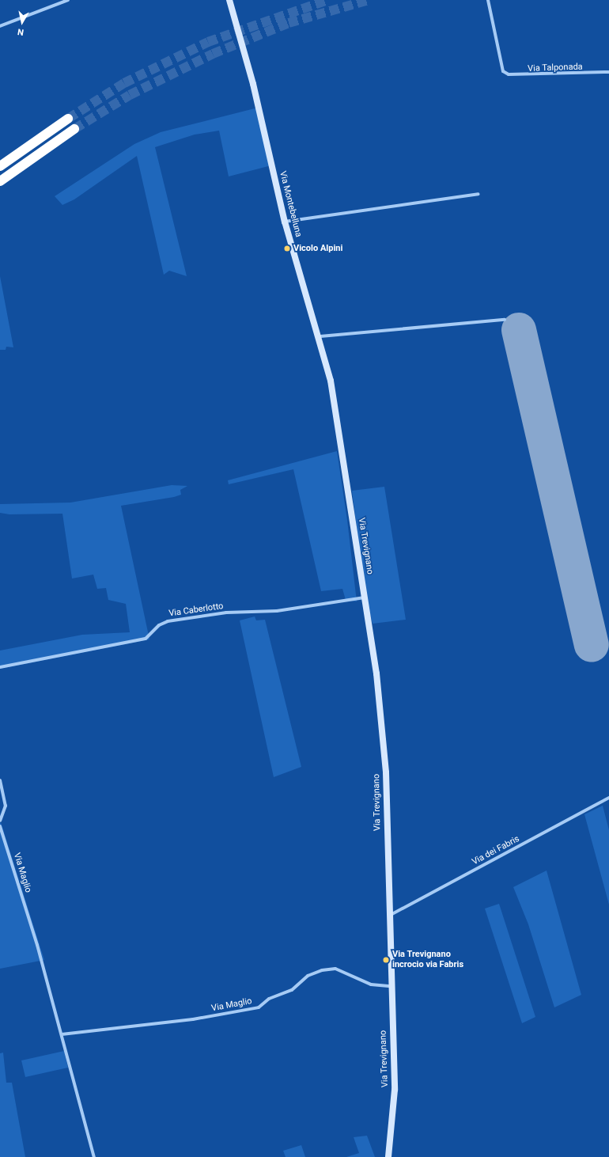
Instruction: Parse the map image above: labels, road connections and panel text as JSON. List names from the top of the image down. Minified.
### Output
{"streets":{"main road":["Via Montebelluna","Via Trevignano"],"street":["Via Talponada","Via Caberlotto","Via dei Fabris","Via Maglio"]},"crossings":[["Via Montebelluna","Via Trevignano"],["Via Trevignano","Via Caberlotto"],["Via Trevignano","Via dei Fabris"],["Via Trevignano","Via Maglio"]],"places":["Vicolo Alpini","Via Trevignano incrocio via Fabris"],"north":"bottom"}
